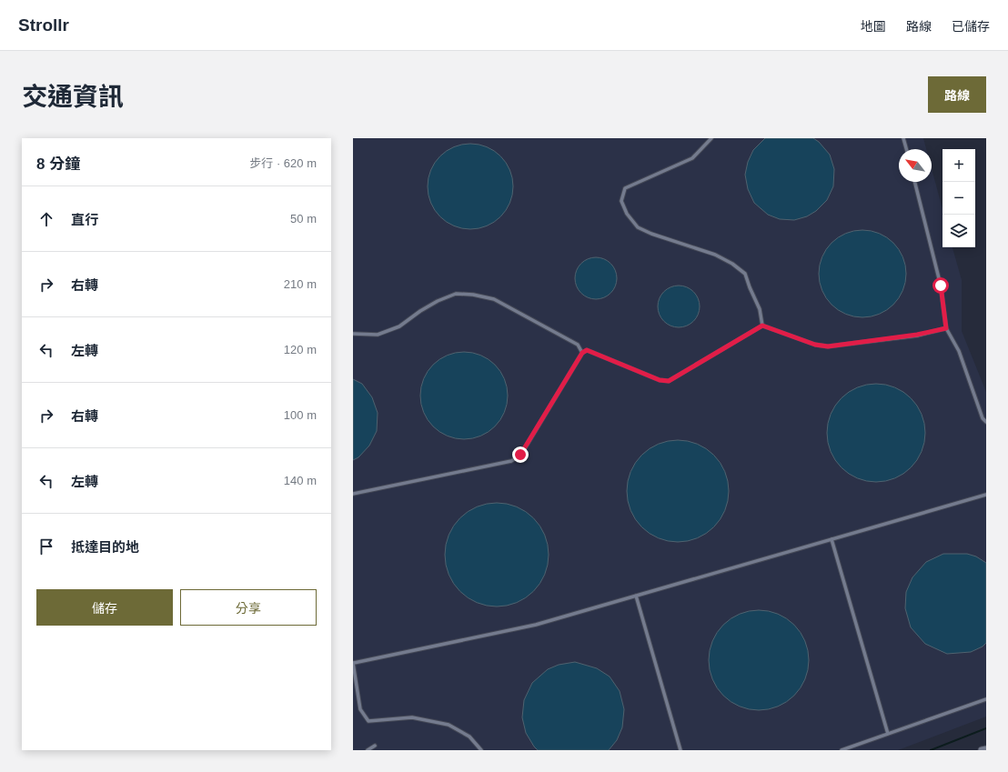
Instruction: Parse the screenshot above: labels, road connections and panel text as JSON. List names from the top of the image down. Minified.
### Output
{"north":"top left","page":{"header":"Strollr","nav":["地圖","路線","已儲存"],"title":"交通資訊","buttons":["路線",["儲存","分享"]],"heading":["8 分鐘","步行 · 620 m"],"map_buttons":["+","−"],"list":[["直行","50 m"],["右轉","210 m"],["左轉","120 m"],["右轉","100 m"],["左轉","140 m"],"抵達目的地"]}}
